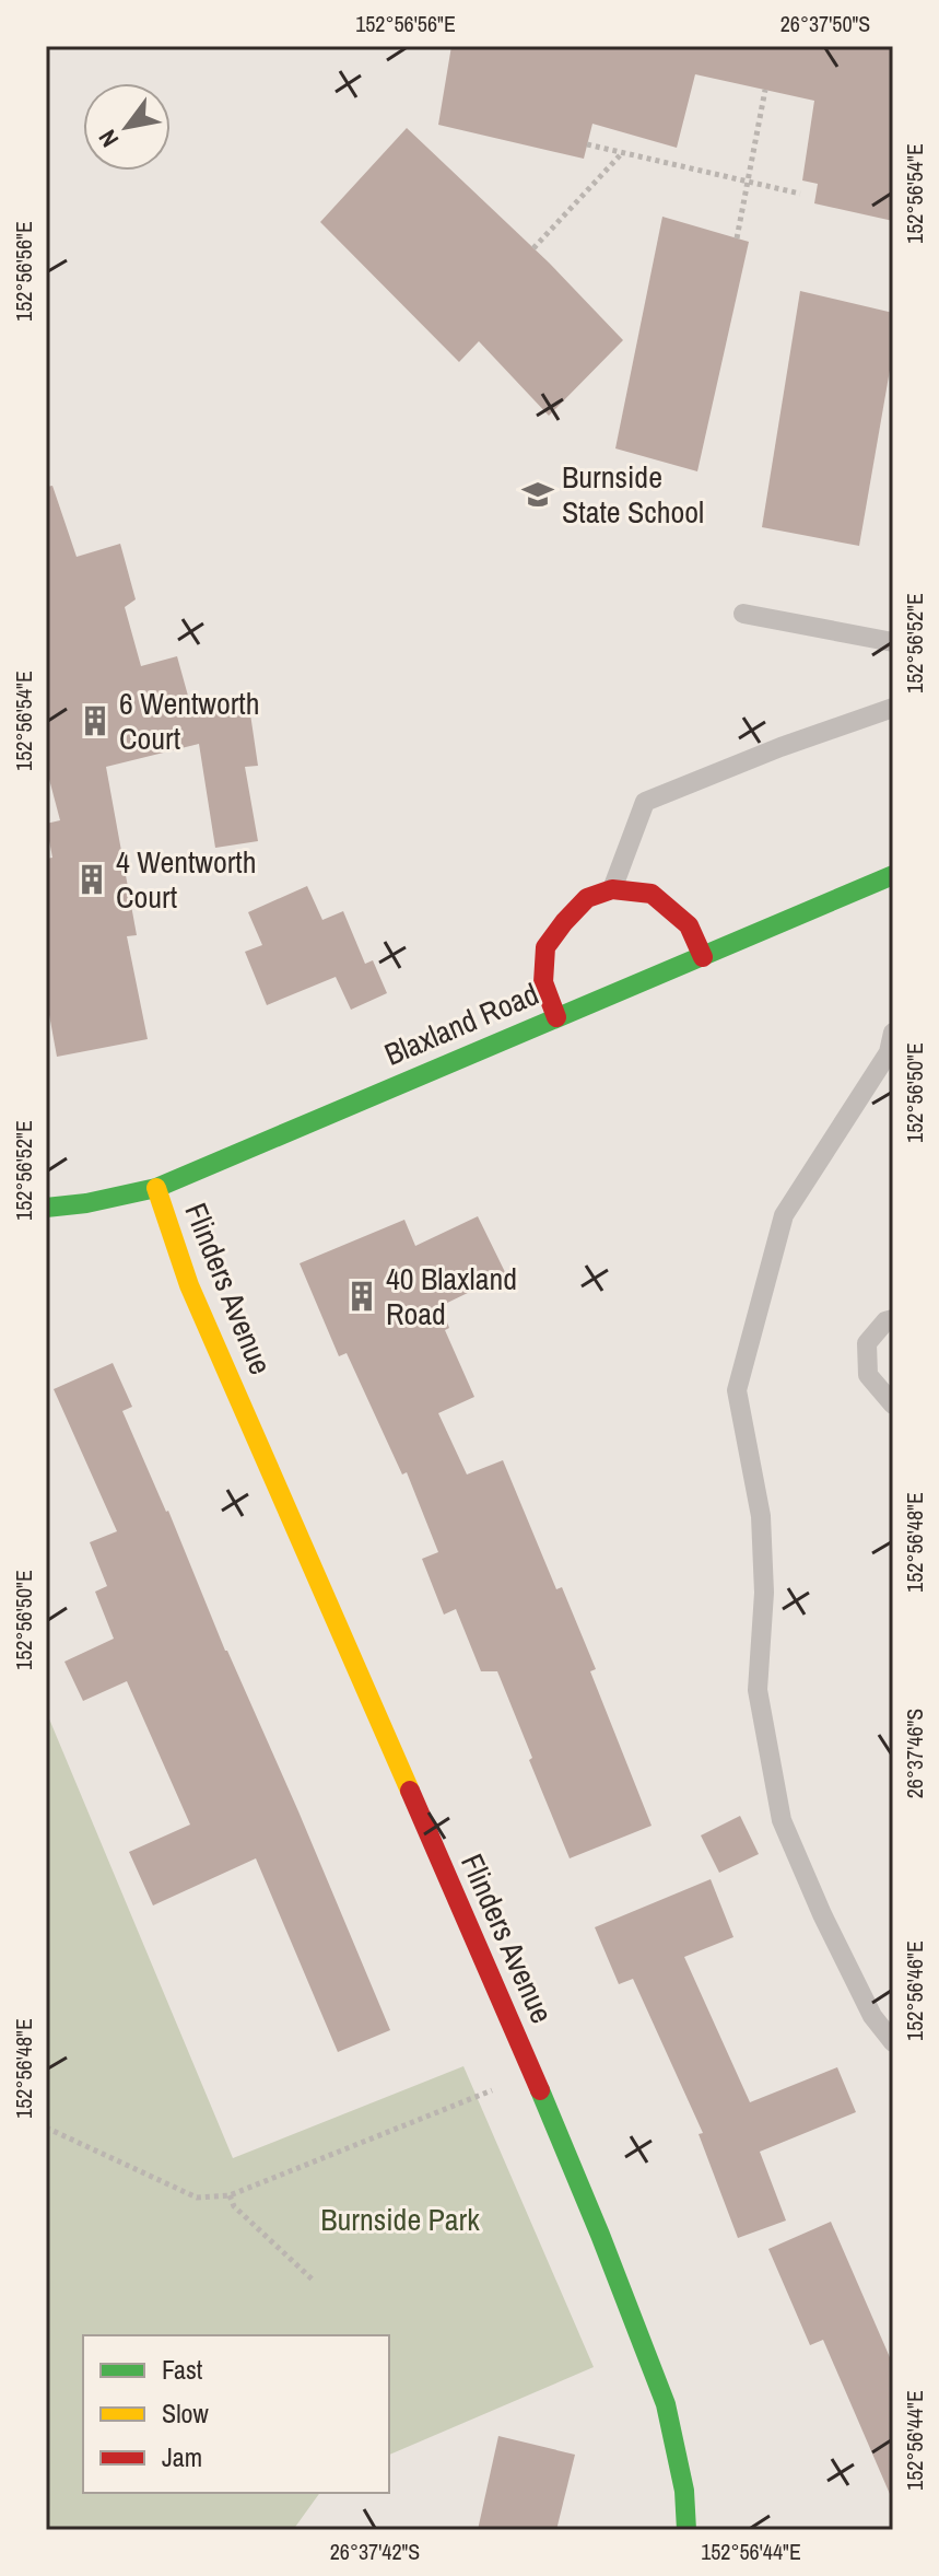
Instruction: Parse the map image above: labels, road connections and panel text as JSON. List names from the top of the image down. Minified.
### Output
{"streets":{"street":["Blaxland Road","Flinders Avenue"]},"crossings":[["Blaxland Road","Flinders Avenue"]],"parks":["Burnside Park"],"places":{"school or university":["Burnside State School"],"building":["6 Wentworth Court","4 Wentworth Court","40 Blaxland Road"]},"legend":["Fast","Slow","Jam"],"north":"bottom left","coordinates":["152°56'56\"E","26°37'50\"S","152°56'54\"E","152°56'52\"E","152°56'50\"E","152°56'48\"E","26°37'46\"S","152°56'46\"E","152°56'44\"E","26°37'42\"S"]}
